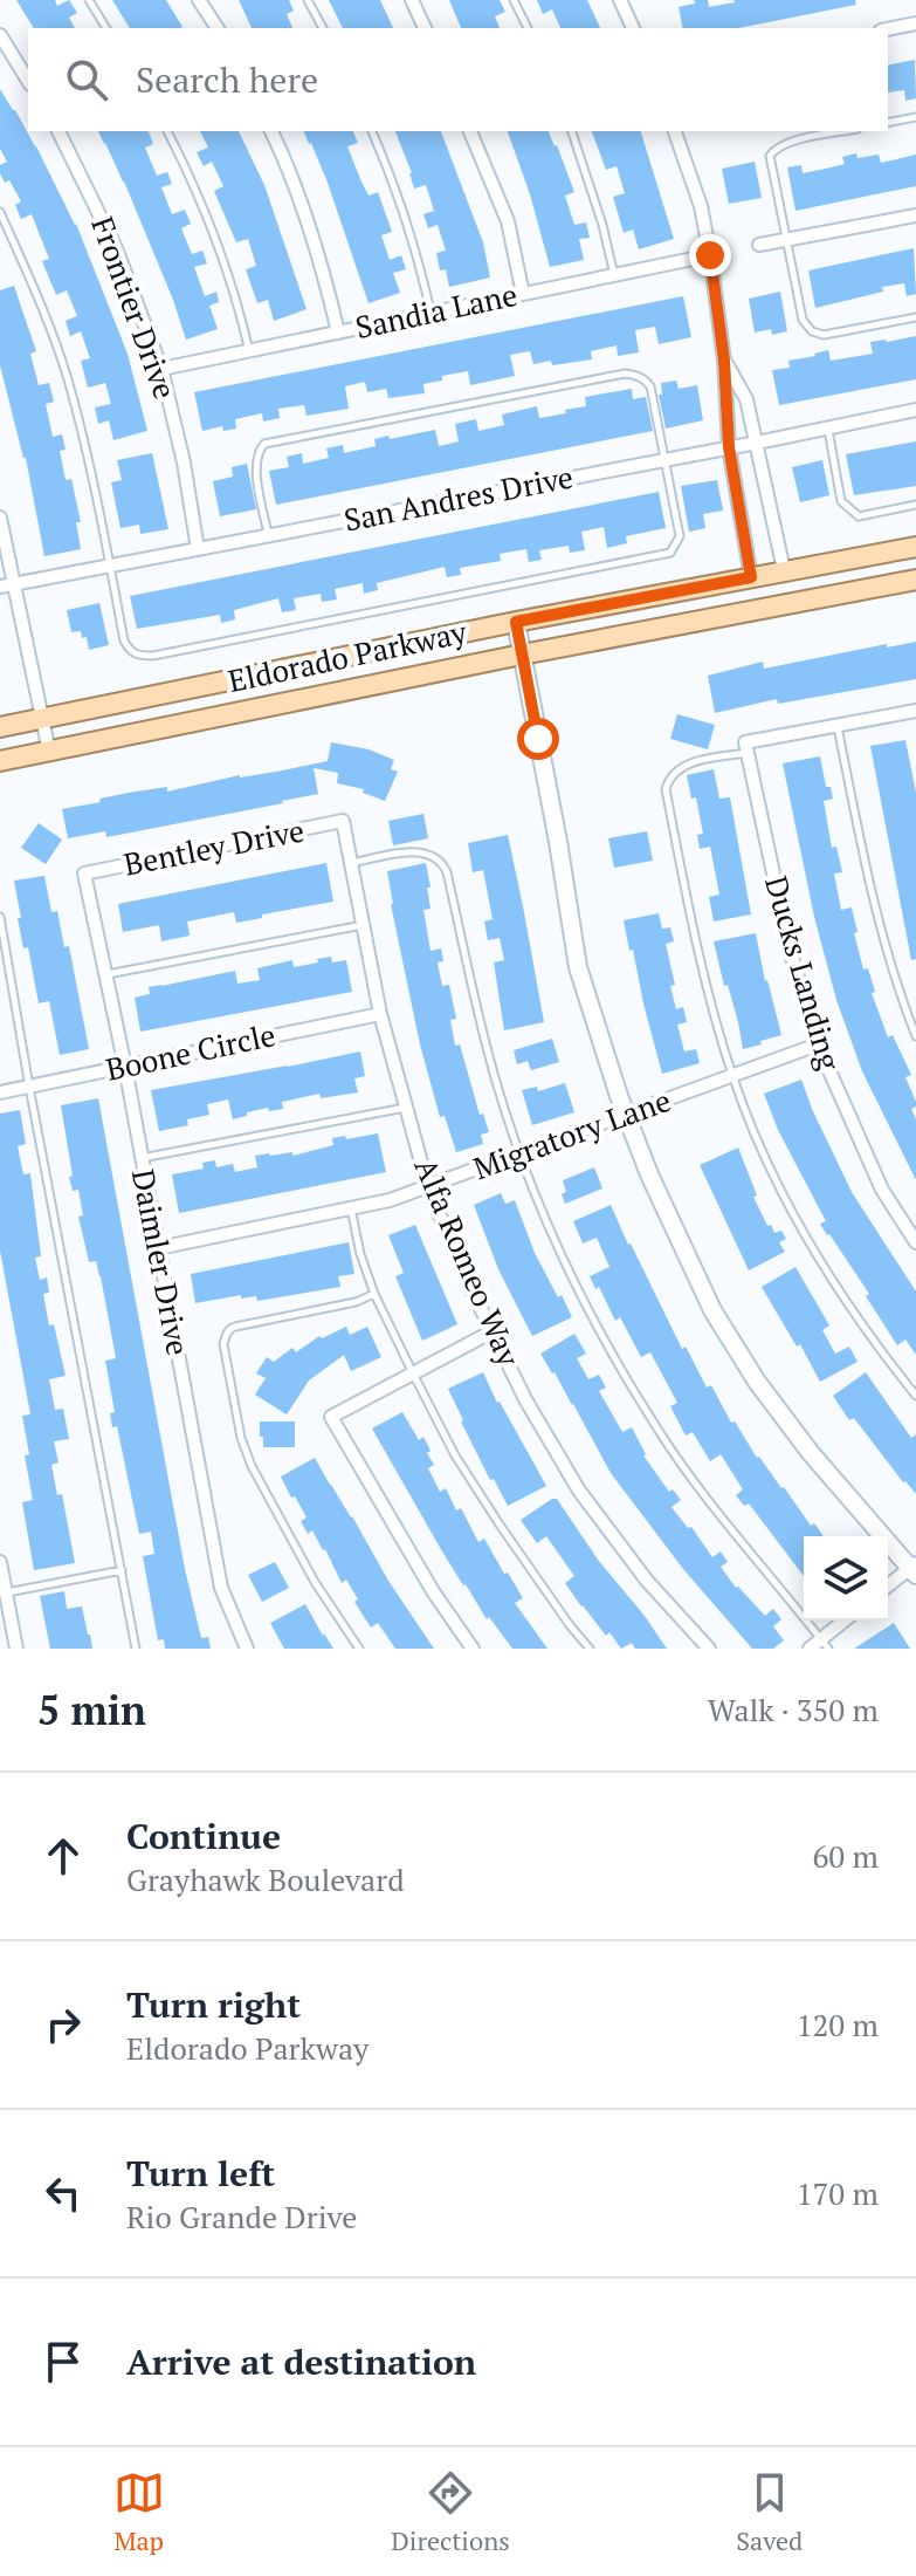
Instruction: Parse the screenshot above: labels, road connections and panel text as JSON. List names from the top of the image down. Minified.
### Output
{"streets":{"main road":["Eldorado Parkway"],"street":["Frontier Drive","Sandia Lane","San Andres Drive","Bentley Drive","Ducks Landing","Boone Circle","Migratory Lane","Daimler Drive","Alfa Romeo Way"]},"crossings":[["Frontier Drive","Sandia Lane"],["Frontier Drive","San Andres Drive"],["Bentley Drive","Daimler Drive"],["Bentley Drive","Alfa Romeo Way"],["Ducks Landing","Migratory Lane"],["Boone Circle","Daimler Drive"],["Boone Circle","Alfa Romeo Way"],["Migratory Lane","Daimler Drive"],["Migratory Lane","Alfa Romeo Way"]],"page":{"search":"Search here","heading":["5 min","Walk · 350 m"],"list":[["Continue","Grayhawk Boulevard","60 m"],["Turn right","Eldorado Parkway","120 m"],["Turn left","Rio Grande Drive","170 m"],"Arrive at destination"],"nav":["Map","Directions","Saved"]}}
